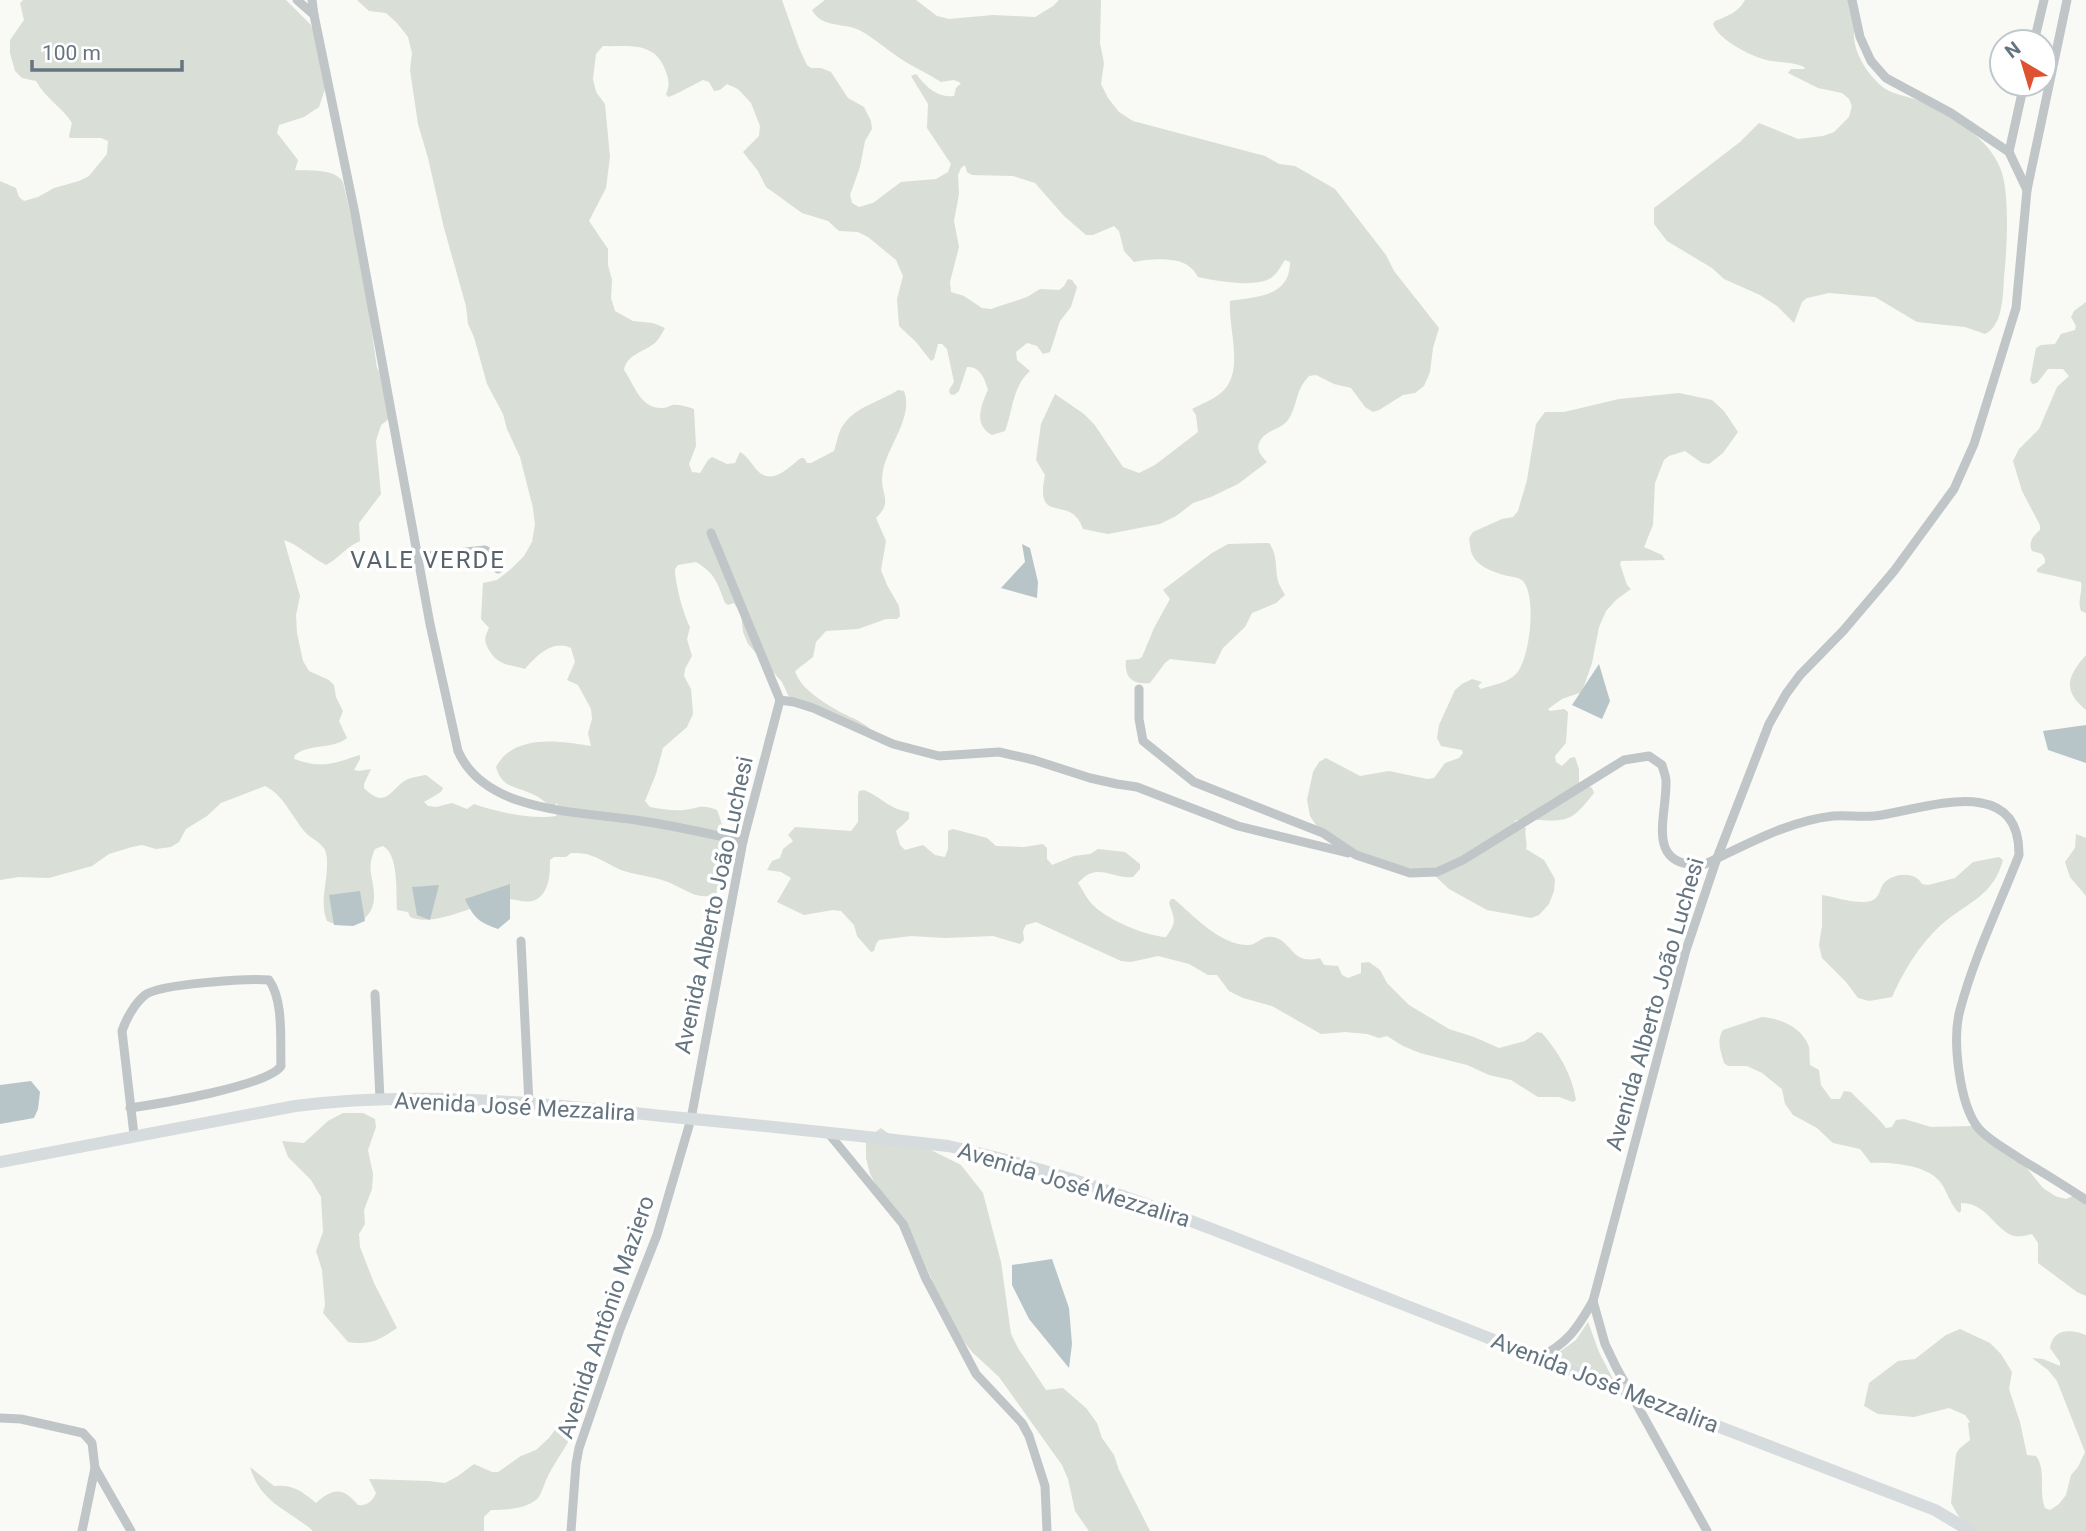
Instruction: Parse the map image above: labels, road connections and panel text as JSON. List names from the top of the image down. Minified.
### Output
{"streets":{"main road":["Avenida José Mezzalira"],"street":["Avenida Alberto João Luchesi","Avenida Antônio Maziero"]},"crossings":[["Avenida Alberto João Luchesi","Avenida José Mezzalira"],["Avenida Alberto João Luchesi","Avenida Antônio Maziero"],["Avenida José Mezzalira","Avenida Antônio Maziero"]],"districts":["VALE VERDE"],"scale_bar":"100 m","north":"top left"}
